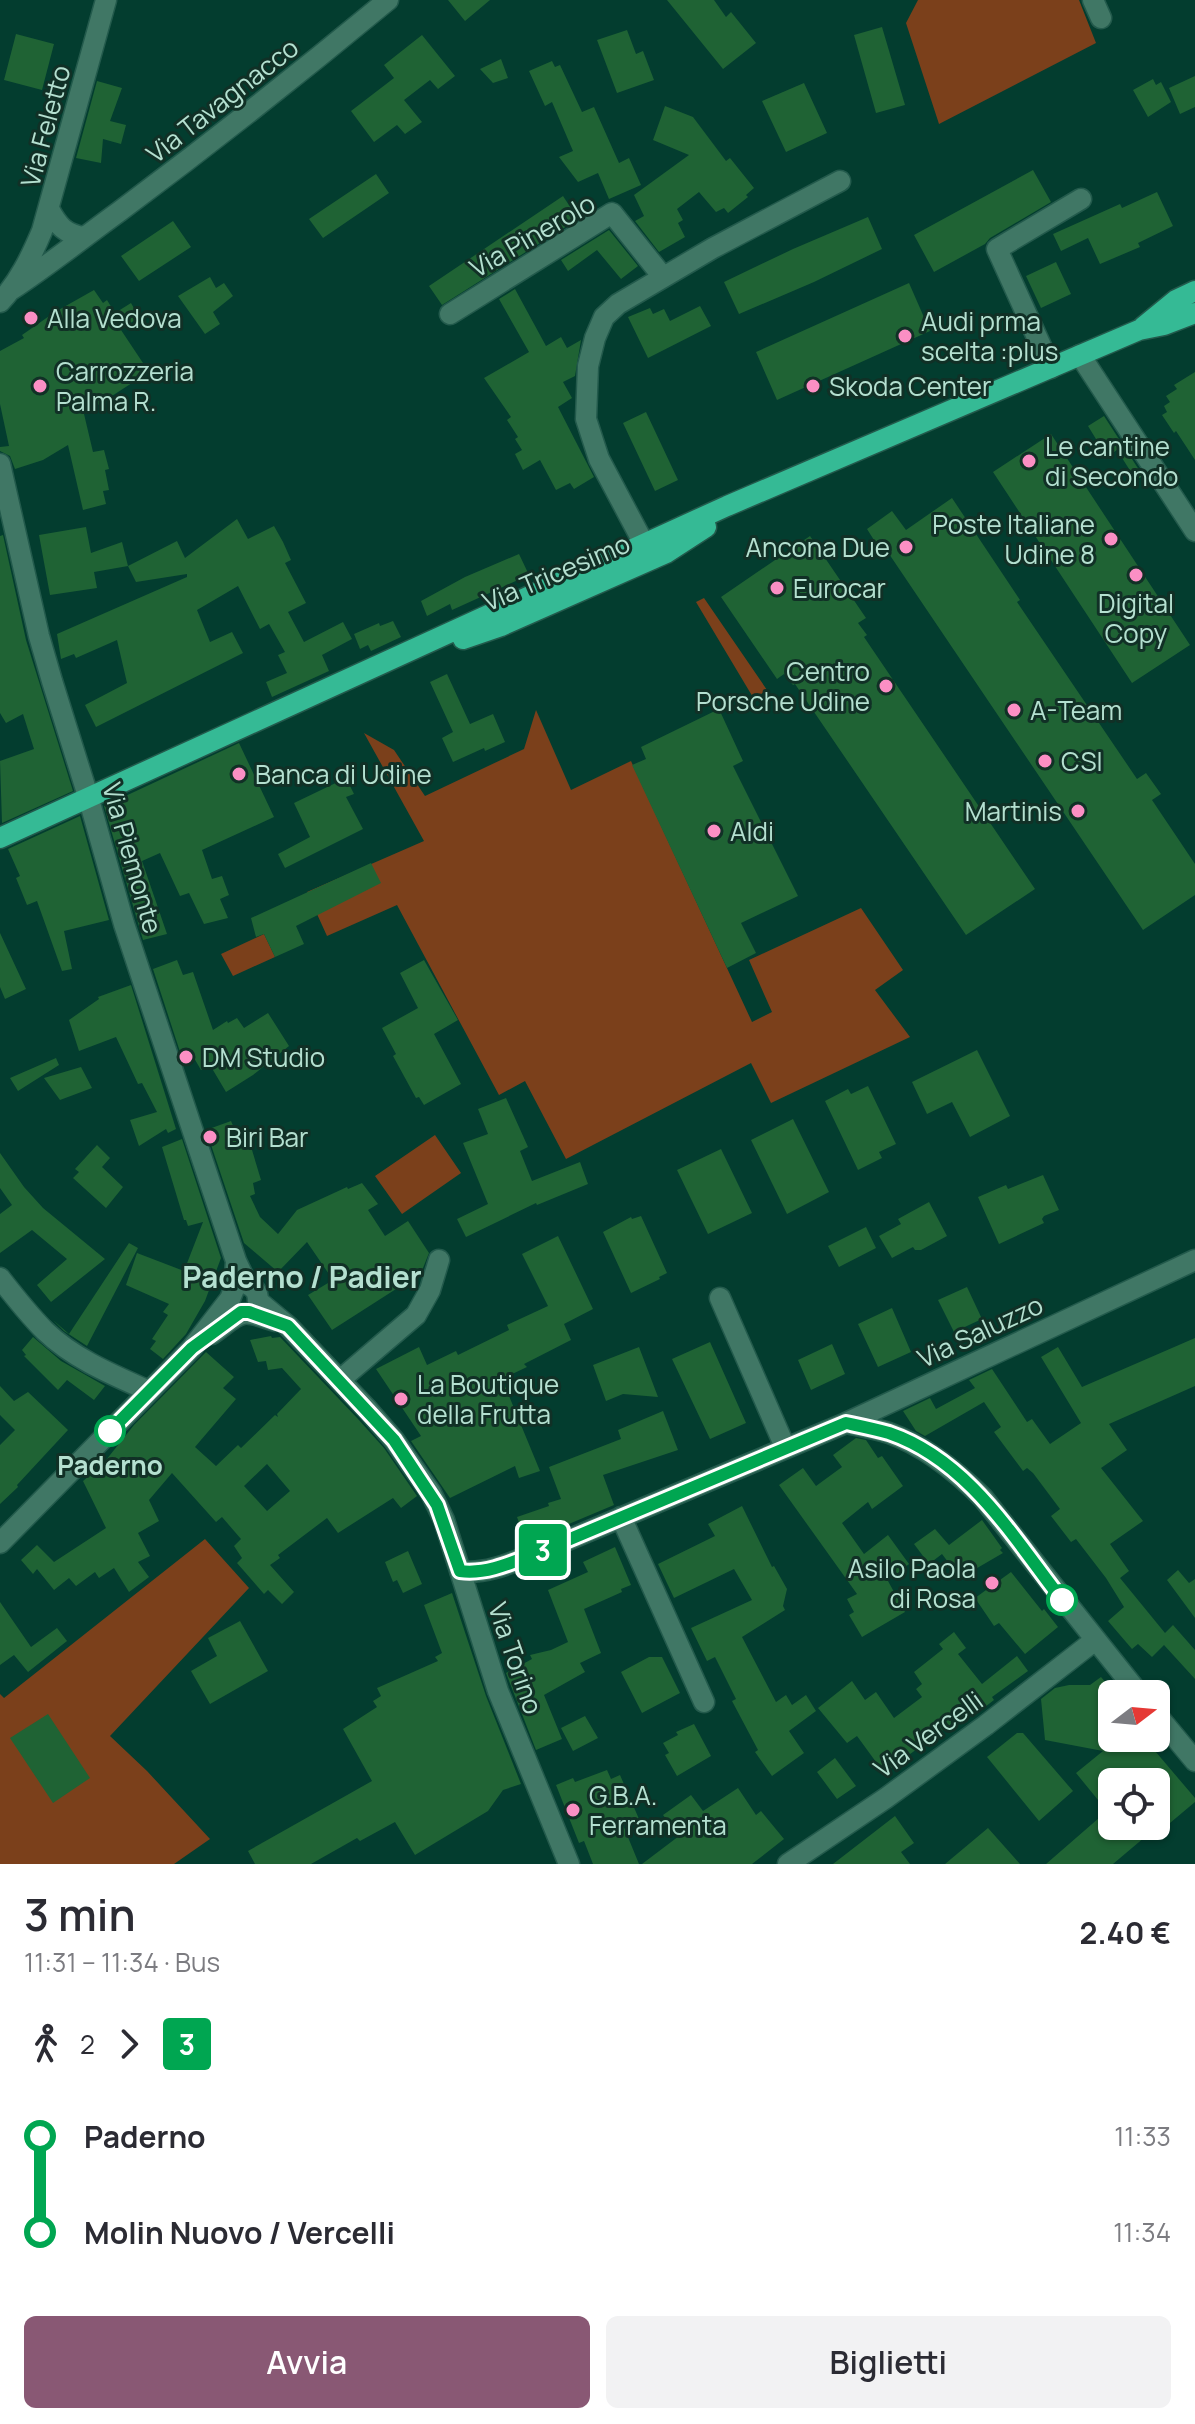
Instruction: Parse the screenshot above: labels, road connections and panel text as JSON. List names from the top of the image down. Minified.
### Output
{"streets":{"main road":["Via Tricesimo"],"street":["Via Tavagnacco","Via Feletto","Via Pinerolo","Via Piemonte","Via Saluzzo","Via Torino","Via Vercelli"]},"crossings":[["Via Tavagnacco","Via Feletto"],["Via Tricesimo","Via Piemonte"],["Via Piemonte","Via Torino"],["Via Saluzzo","Via Torino"]],"districts":["Paderno / Padier"],"places":["Alla Vedova","Audi prma scelta :plus","Carrozzeria Palma R.","Skoda Center","Le cantine di Secondo","Poste Italiane Udine 8","Ancona Due","Digital Copy","Eurocar","Centro Porsche Udine","A-Team","CSI","Banca di Udine","Martinis","Aldi","DM Studio","Biri Bar","La Boutique della Frutta","Paderno","Asilo Paola di Rosa","G.B.A. Ferramenta"],"lines":["bus line 3"],"north":"right","page":{"on_map":"3","heading":["3 min","11:31 – 11:34 · Bus","2.40 €"],"legs":["2","3"],"list":[{"name":"Paderno","value":"11:33"},{"name":"Molin Nuovo / Vercelli","value":"11:34"}],"buttons":["Avvia","Biglietti"]}}
